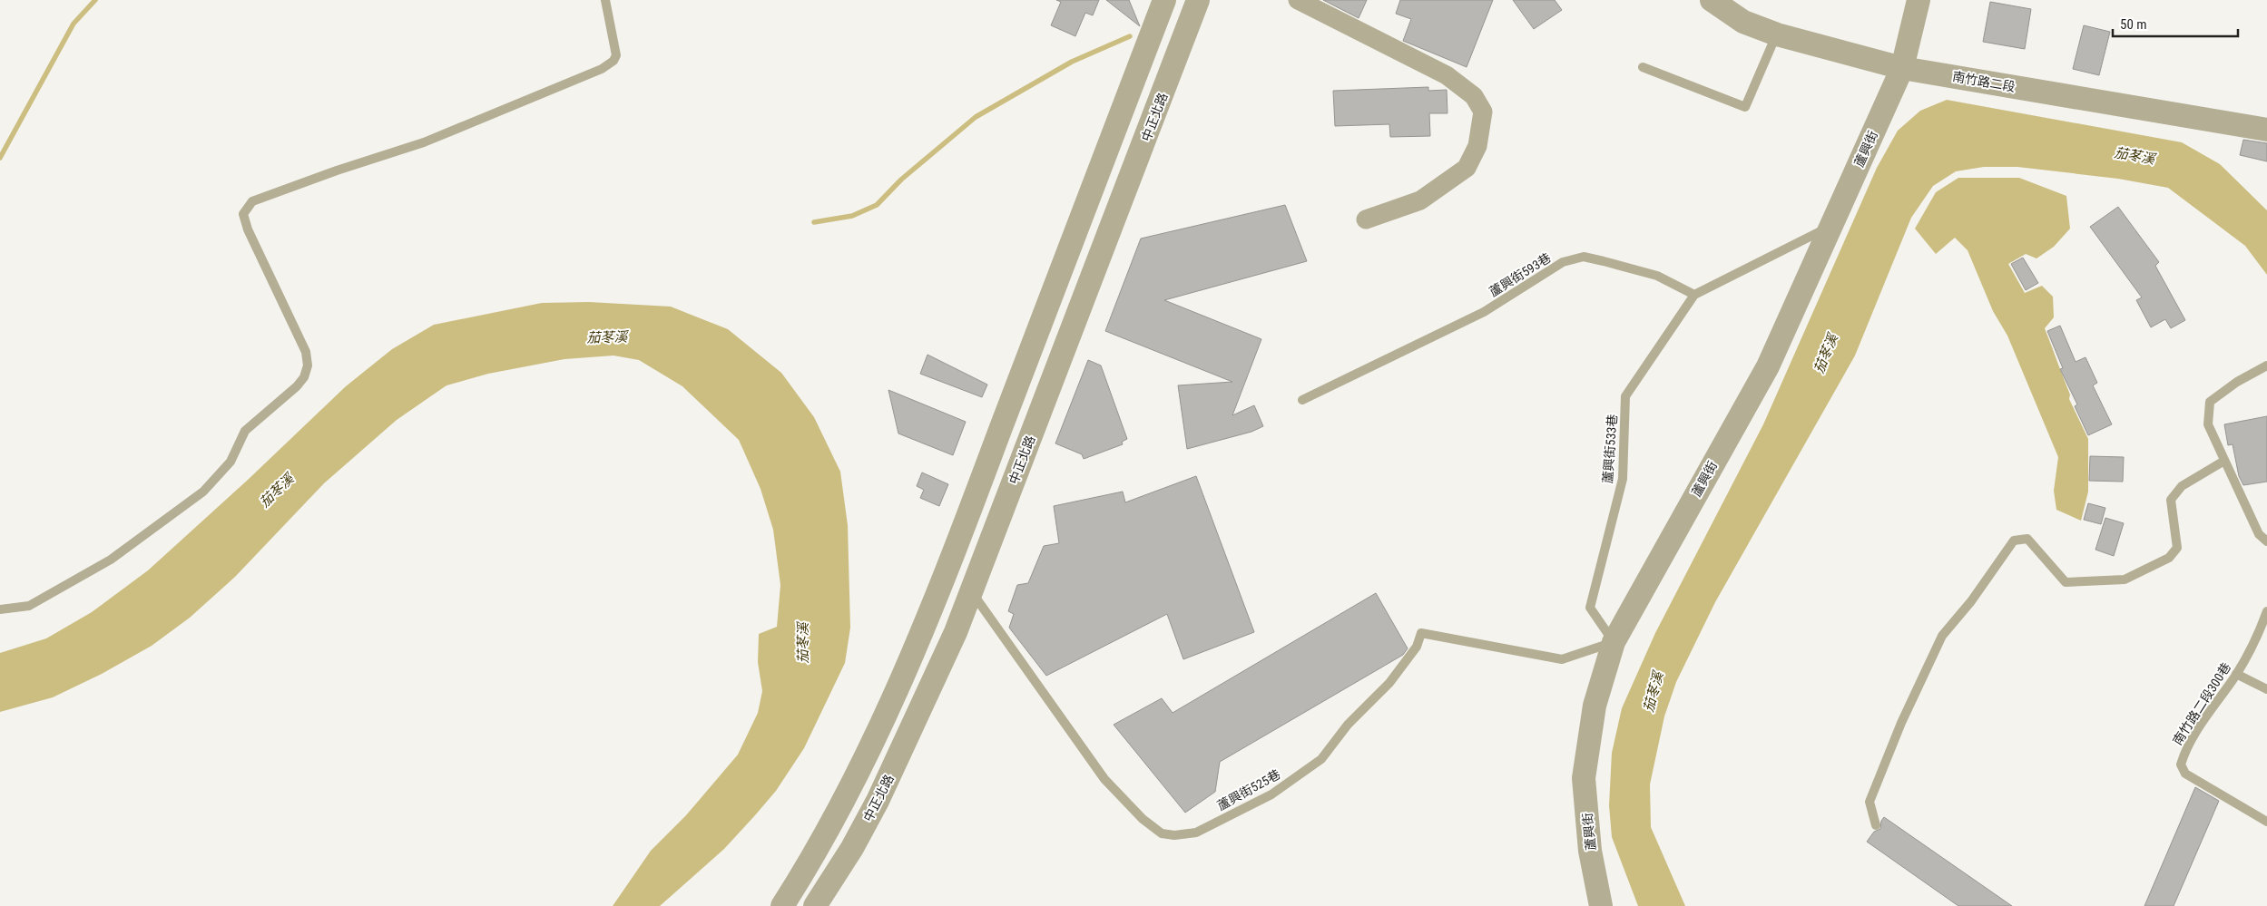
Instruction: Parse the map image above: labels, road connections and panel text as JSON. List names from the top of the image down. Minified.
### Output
{"streets":{"street":["南竹路二段","中正北路","蘆興街"],"lane":["蘆興街593巷","蘆興街533巷","南竹路二段300巷","蘆興街525巷"]},"crossings":[["南竹路二段","蘆興街"],["中正北路","蘆興街525巷"],["蘆興街","蘆興街533巷"],["蘆興街","蘆興街525巷"],["蘆興街593巷","蘆興街533巷"],["蘆興街533巷","蘆興街525巷"]],"water":["茄苳溪"],"scale_bar":"50 m"}
